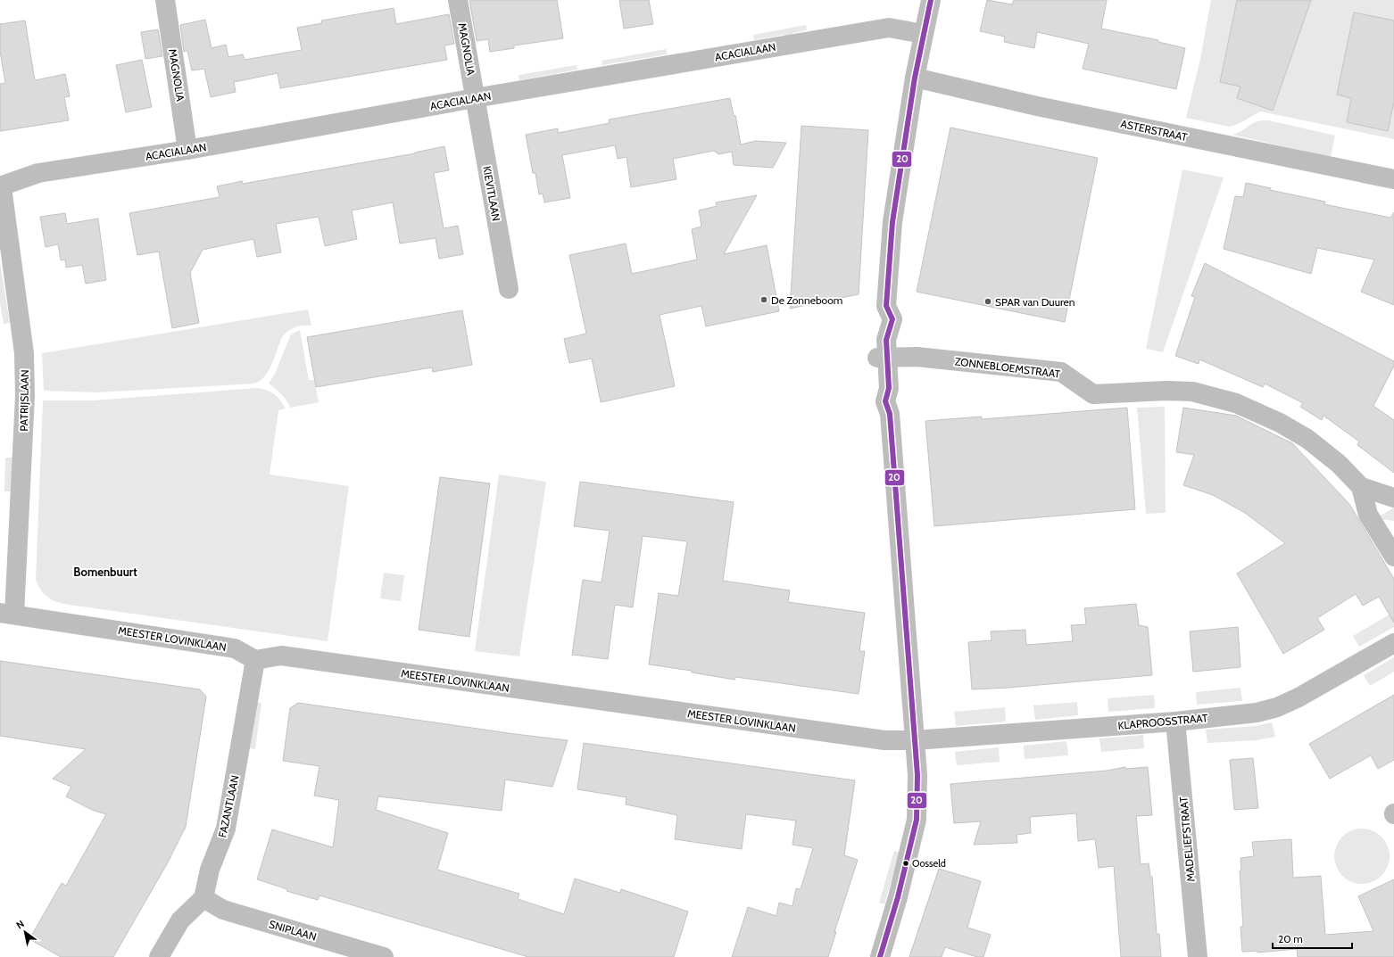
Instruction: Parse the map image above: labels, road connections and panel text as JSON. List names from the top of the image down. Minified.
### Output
{"streets":{"street":["MAGNOLIA","ACACIALAAN","ASTERSTRAAT","KIEVITLAAN","ZONNEBLOEMSTRAAT","PATRIJSLAAN","MEESTER LOVINKLAAN","KLAPROOSSTRAAT","FAZANTLAAN","MADELIEFSTRAAT","SNIPLAAN"]},"crossings":[["MAGNOLIA","ACACIALAAN"],["MAGNOLIA","KIEVITLAAN"],["ACACIALAAN","KIEVITLAAN"],["ACACIALAAN","PATRIJSLAAN"],["PATRIJSLAAN","MEESTER LOVINKLAAN"],["MEESTER LOVINKLAAN","KLAPROOSSTRAAT"],["MEESTER LOVINKLAAN","FAZANTLAAN"],["KLAPROOSSTRAAT","MADELIEFSTRAAT"],["FAZANTLAAN","SNIPLAAN"]],"districts":["Bomenbuurt"],"places":["De Zonneboom","SPAR van Duuren","Oosseld"],"lines":["transit line 20"],"scale_bar":"20 m","north":"top left"}
